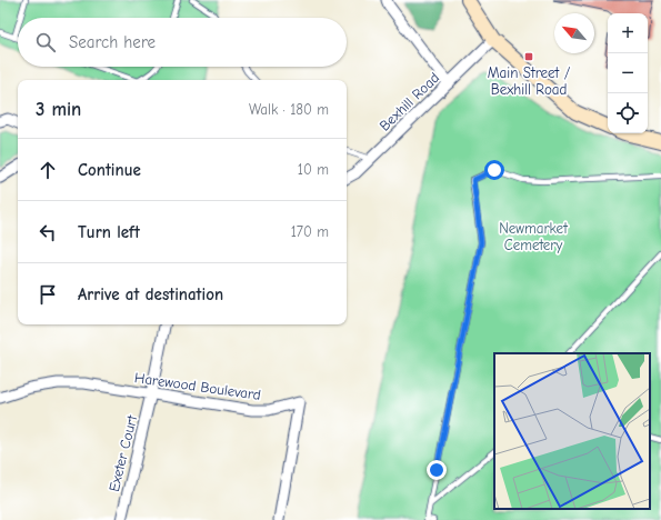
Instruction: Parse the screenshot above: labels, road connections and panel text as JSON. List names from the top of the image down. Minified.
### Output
{"streets":{"street":["Bexhill Road","Harewood Boulevard","Exeter Court"]},"crossings":[["Harewood Boulevard","Exeter Court"]],"parks":["Newmarket Cemetery"],"places":{"transit":["Main Street / Bexhill Road"]},"north":"top left","page":{"map_buttons":["+","−"],"search":"Search here","heading":["3 min","Walk · 180 m"],"list":[["Continue","10 m"],["Turn left","170 m"],"Arrive at destination"]}}
